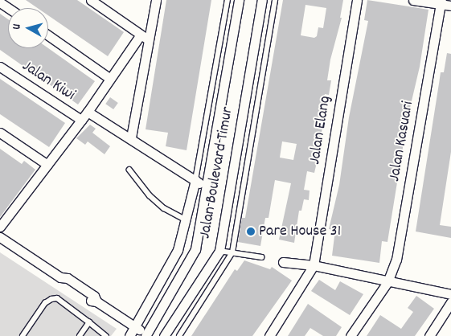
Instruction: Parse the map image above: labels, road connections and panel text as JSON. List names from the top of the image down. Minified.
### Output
{"streets":{"street":["Jalan Kiwi","Jalan Elang","Jalan Kasuari","Jalan Boulevard Timur"]},"places":["Pare House 31"],"north":"left"}
